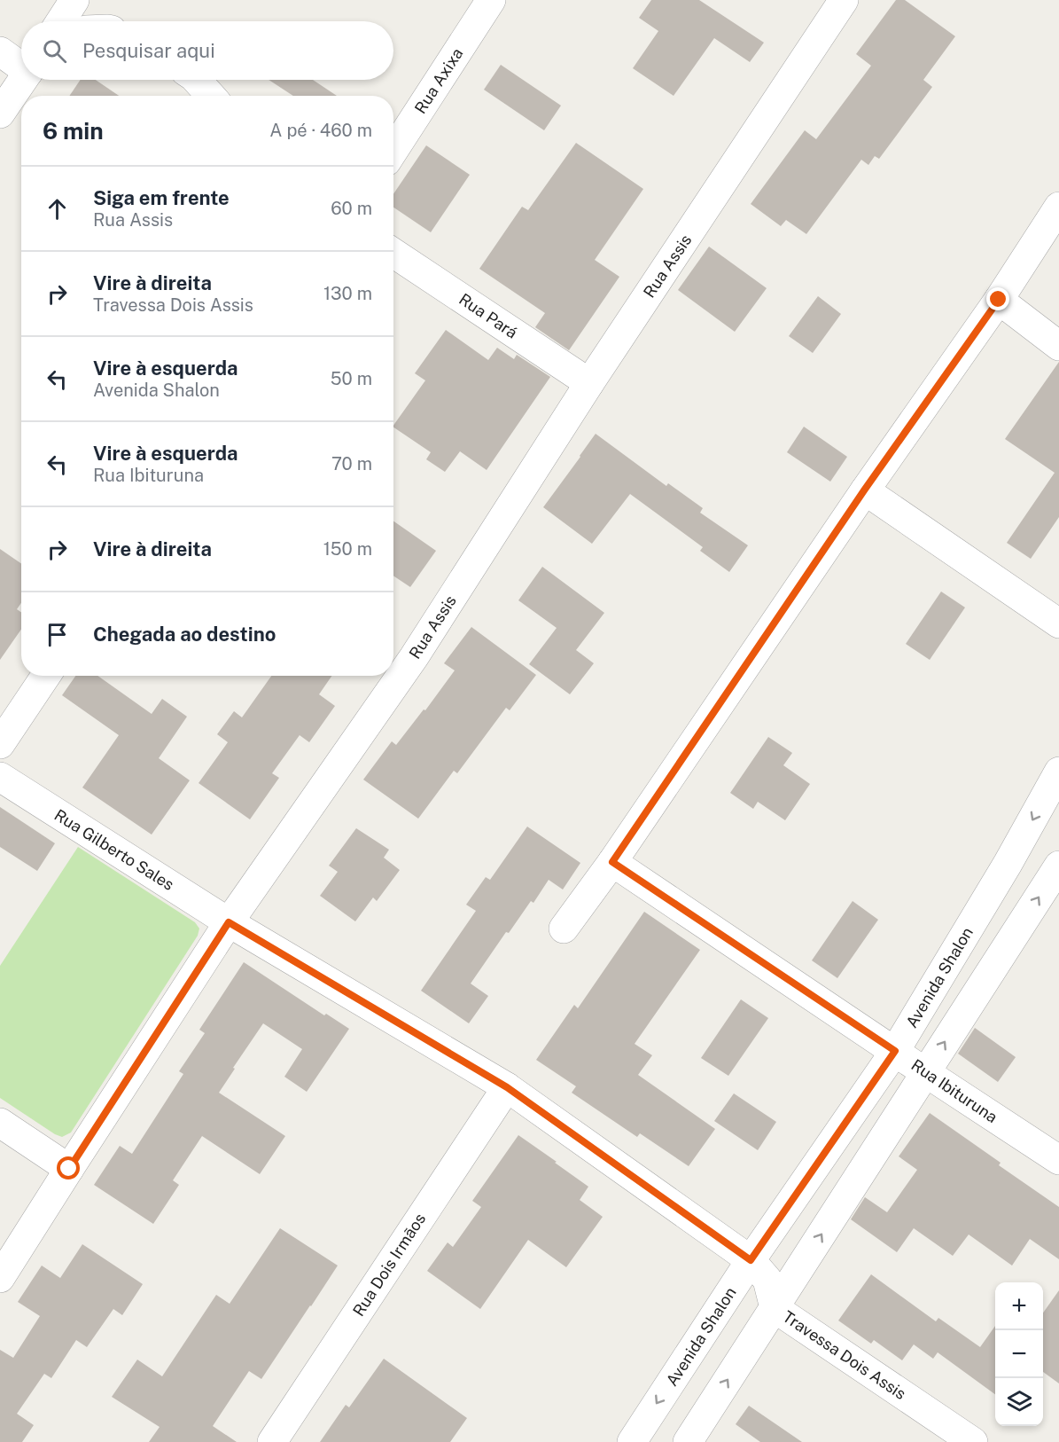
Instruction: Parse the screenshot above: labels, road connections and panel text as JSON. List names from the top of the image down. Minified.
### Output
{"streets":{"street":["Rua Axixa","Rua Assis","Rua Pará","Rua Gilberto Sales","Avenida Shalon","Rua Ibituruna","Rua Dois Irmãos","Travessa Dois Assis"]},"crossings":[["Rua Assis","Rua Pará"],["Rua Assis","Rua Gilberto Sales"],["Rua Assis","Travessa Dois Assis"],["Rua Gilberto Sales","Travessa Dois Assis"],["Avenida Shalon","Rua Ibituruna"],["Avenida Shalon","Travessa Dois Assis"],["Rua Dois Irmãos","Travessa Dois Assis"]],"page":{"search":"Pesquisar aqui","heading":["6 min","A pé · 460 m"],"list":[["Siga em frente","Rua Assis","60 m"],["Vire à direita","Travessa Dois Assis","130 m"],["Vire à esquerda","Avenida Shalon","50 m"],["Vire à esquerda","Rua Ibituruna","70 m"],["Vire à direita","150 m"],"Chegada ao destino"],"map_buttons":["+","−"]}}
